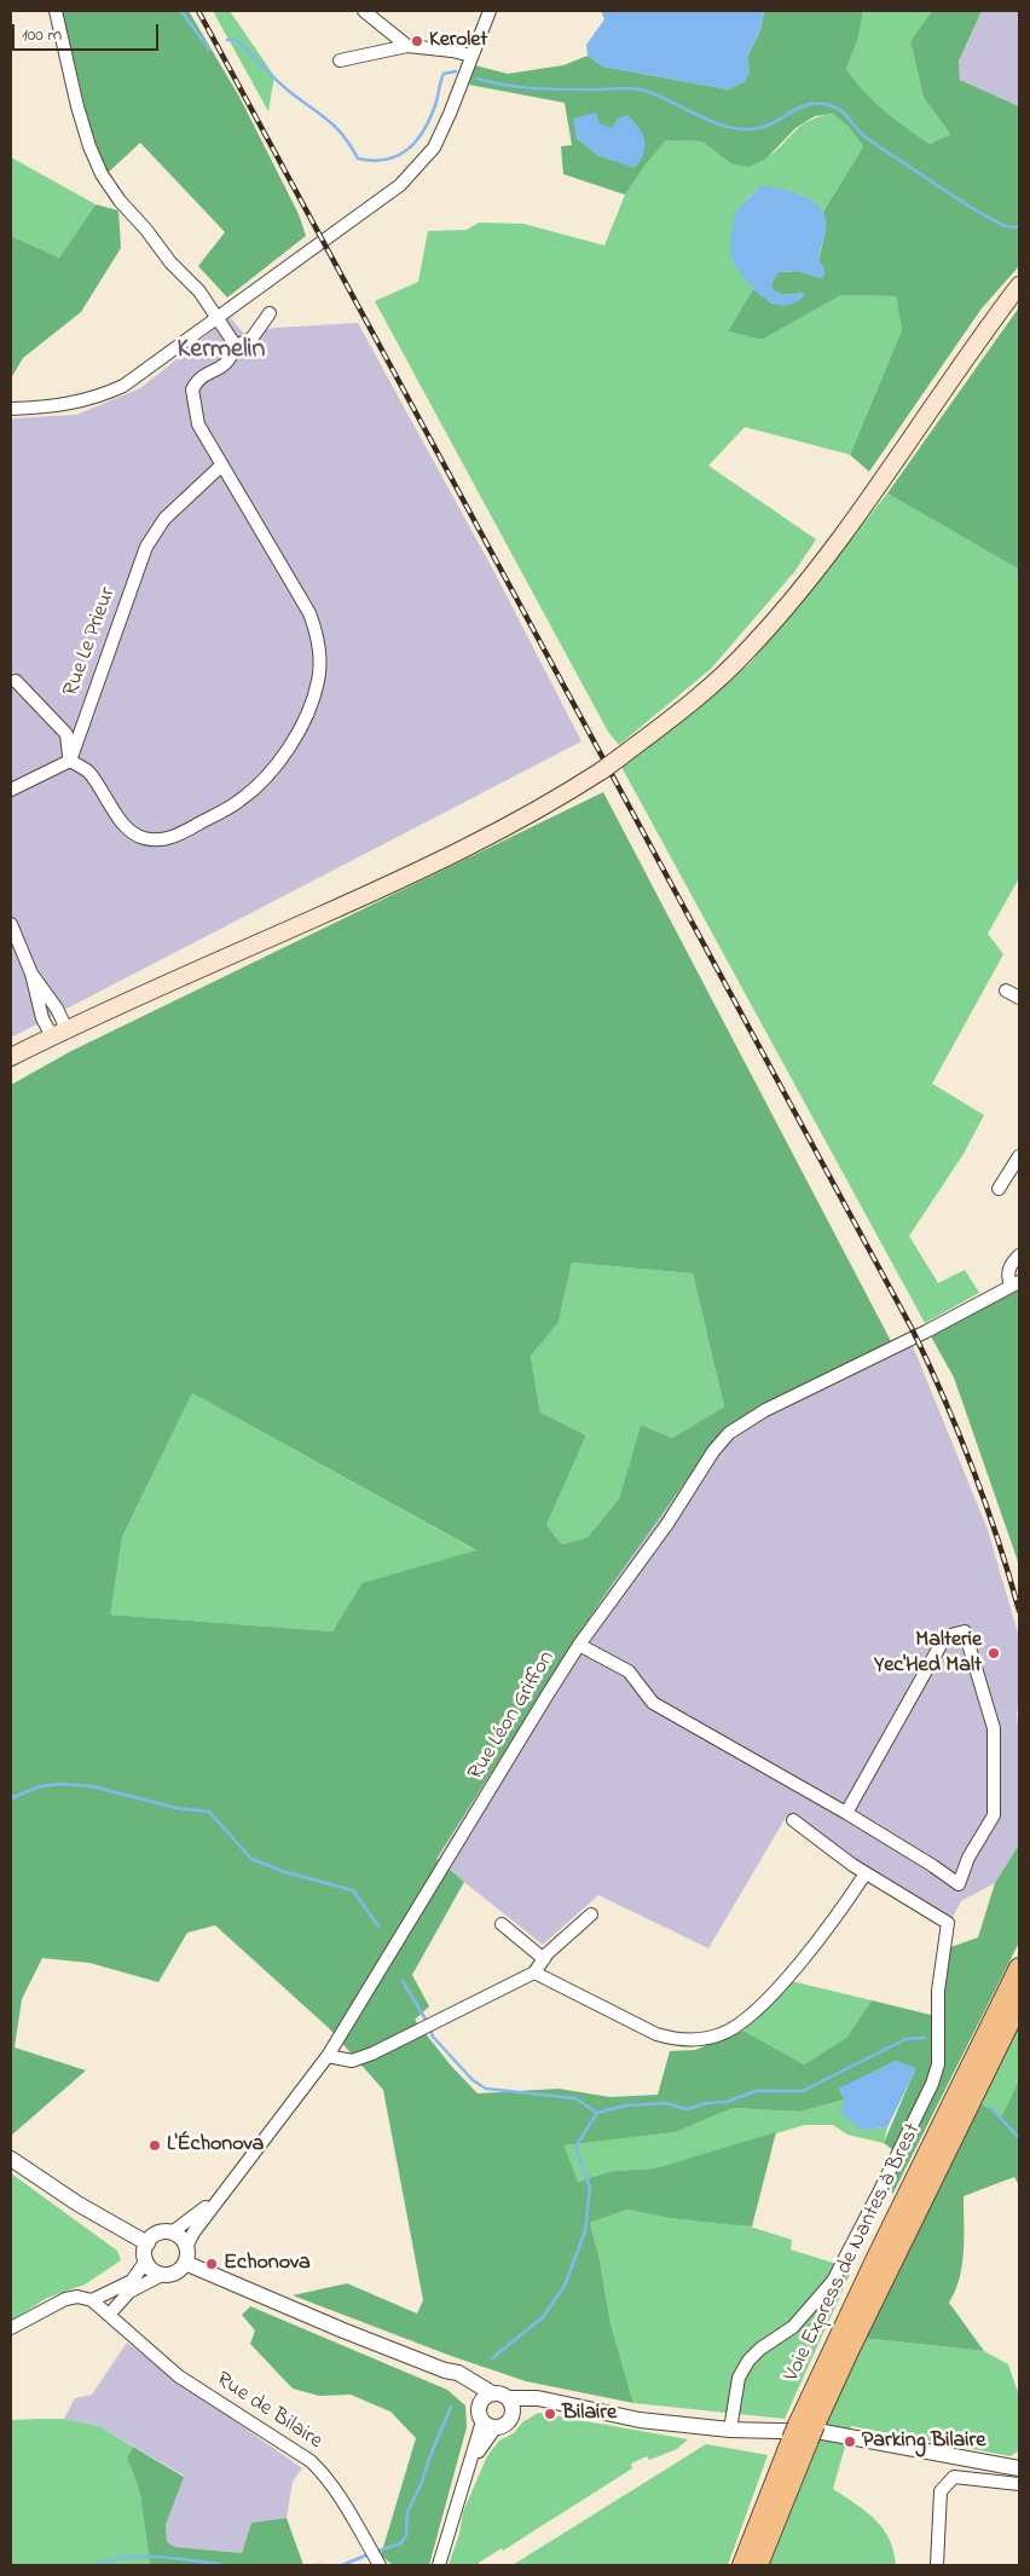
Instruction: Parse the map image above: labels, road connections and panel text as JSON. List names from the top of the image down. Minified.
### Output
{"streets":{"highway":["Voie Express de Nantes à Brest"],"street":["Rue Le Prieur","Rue Léon Griffon","Rue de Bilaire"]},"districts":["Kermelin"],"places":["Kerolet","Malterie Yec'Hed Malt","L'Échonova","Echonova","Bilaire","Parking Bilaire"],"scale_bar":"100 m"}
